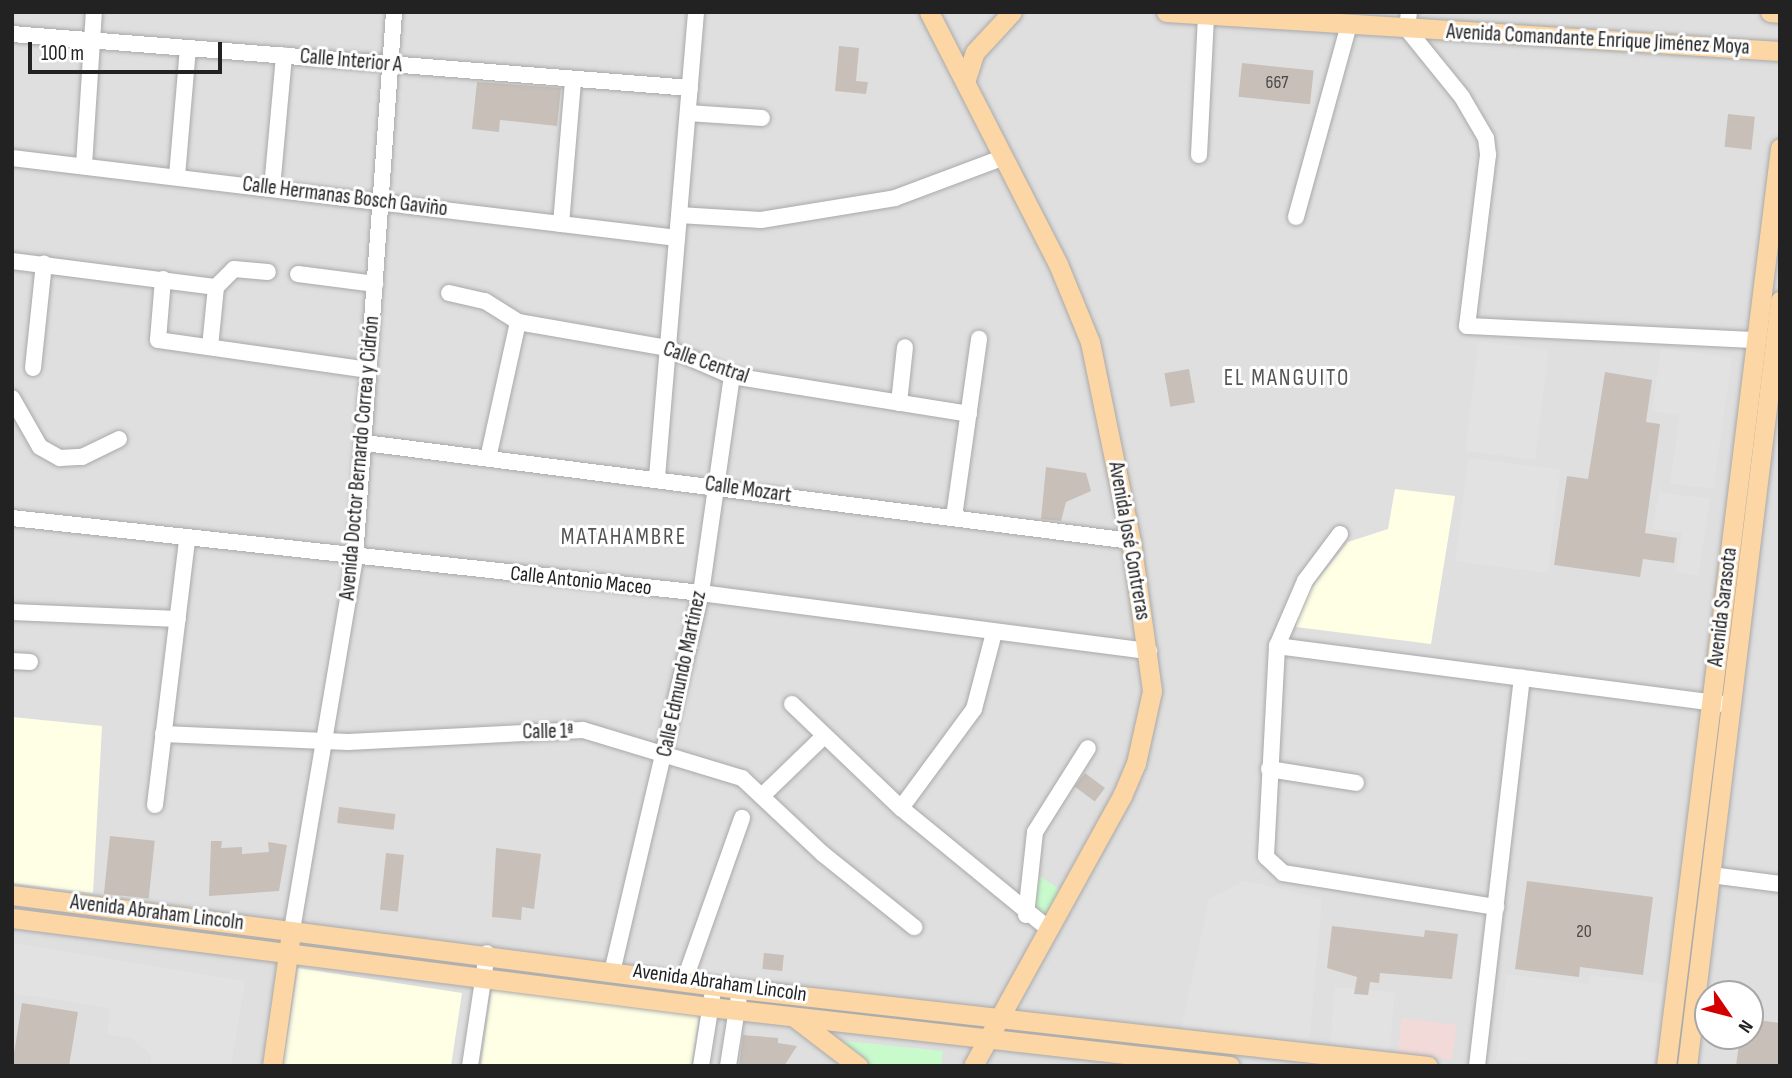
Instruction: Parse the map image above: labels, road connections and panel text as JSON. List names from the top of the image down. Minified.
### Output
{"streets":{"main road":["Avenida Comandante Enrique Jiménez Moya","Avenida Doctor Bernardo Correa y Cidrón","Avenida José Contreras","Avenida Sarasota","Avenida Abraham Lincoln"],"street":["Calle Interior A","Calle Hermanas Bosch Gaviño","Calle Central","Calle Mozart","Calle Antonio Maceo","Calle Edmundo Martínez","Calle 1ª"]},"crossings":[["Calle Interior A","Avenida Doctor Bernardo Correa y Cidrón"],["Calle Hermanas Bosch Gaviño","Avenida Doctor Bernardo Correa y Cidrón"],["Calle Central","Calle Edmundo Martínez"],["Avenida Doctor Bernardo Correa y Cidrón","Calle Mozart"],["Avenida Doctor Bernardo Correa y Cidrón","Calle Antonio Maceo"],["Avenida Doctor Bernardo Correa y Cidrón","Calle 1ª"],["Avenida Doctor Bernardo Correa y Cidrón","Avenida Abraham Lincoln"],["Calle Mozart","Avenida José Contreras"],["Calle Mozart","Calle Edmundo Martínez"],["Avenida José Contreras","Calle Antonio Maceo"],["Avenida José Contreras","Avenida Abraham Lincoln"],["Calle Antonio Maceo","Calle Edmundo Martínez"],["Calle Edmundo Martínez","Calle 1ª"],["Calle Edmundo Martínez","Avenida Abraham Lincoln"]],"districts":["EL MANGUITO","MATAHAMBRE"],"house_numbers":["667","20"],"scale_bar":"100 m","north":"bottom right"}
